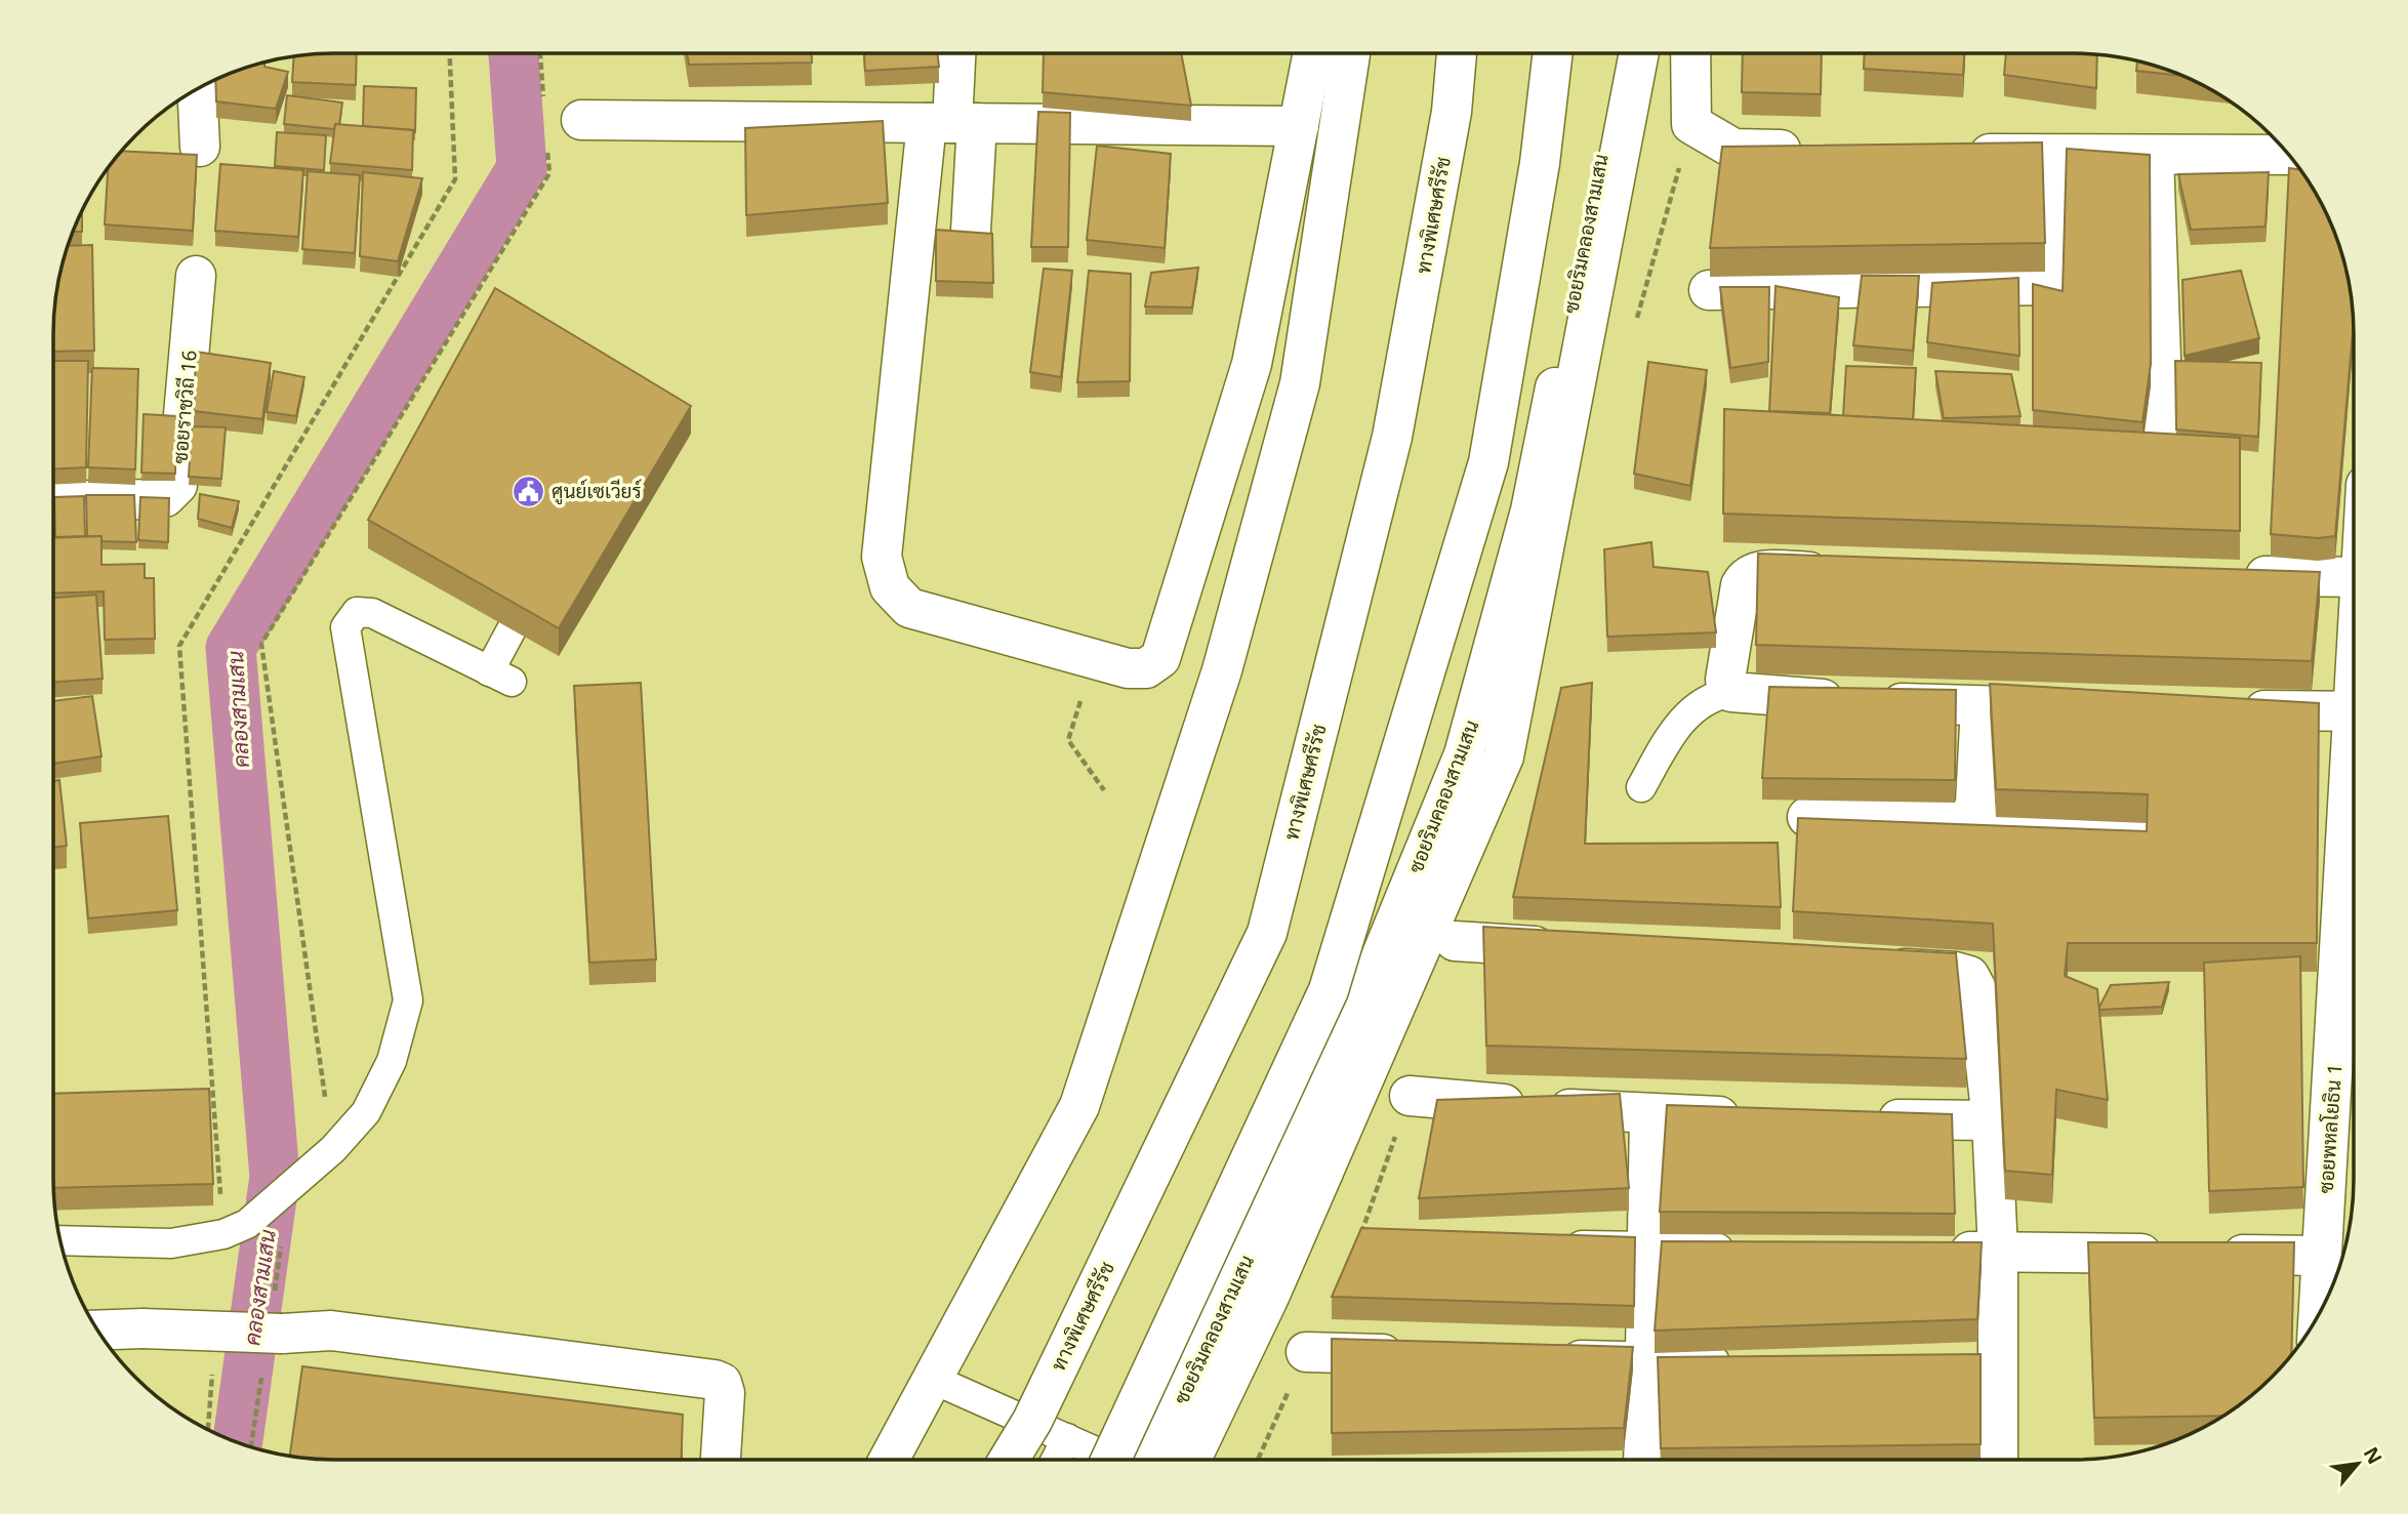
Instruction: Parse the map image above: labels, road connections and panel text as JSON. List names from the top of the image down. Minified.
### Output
{"streets":{"main road":["ทางพิเศษศรีรัช","ซอยริมคลองสามเสน","ซอยราชวิถี 16","ซอยพหลโยธิน 1"]},"water":["คลองสามเสน"],"places":{"public building":["ศูนย์เซเวียร์"]},"north":"top right"}
